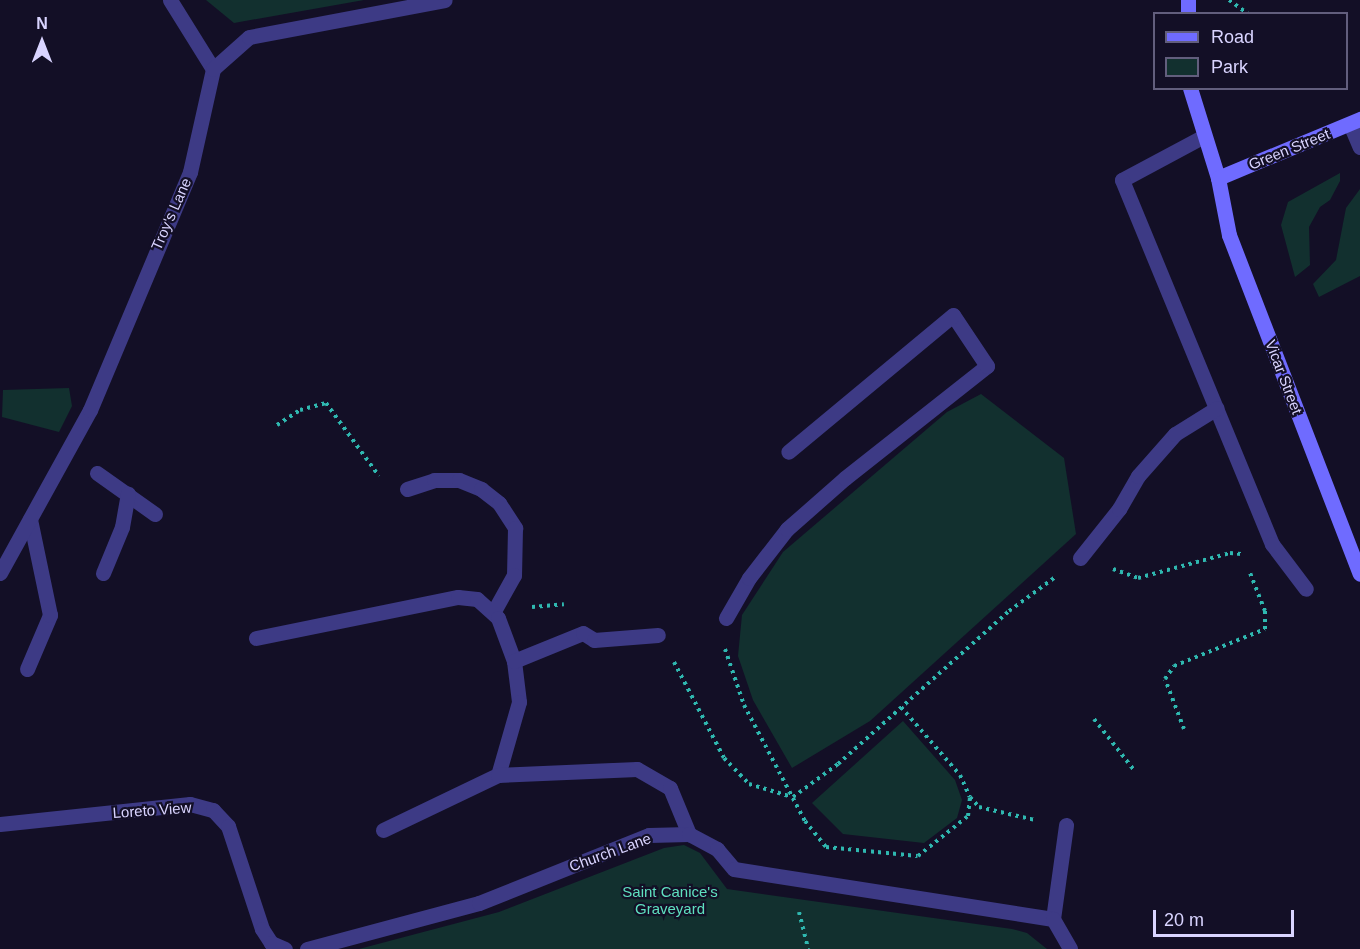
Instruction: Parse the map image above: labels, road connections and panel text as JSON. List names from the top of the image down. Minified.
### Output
{"streets":{"main road":["Green Street","Vicar Street"],"street":["Troy's Lane","Loreto View","Church Lane"]},"crossings":[["Green Street","Vicar Street"]],"parks":["Saint Canice's Graveyard"],"legend":["Road","Park"],"scale_bar":"20 m","north":"top"}
